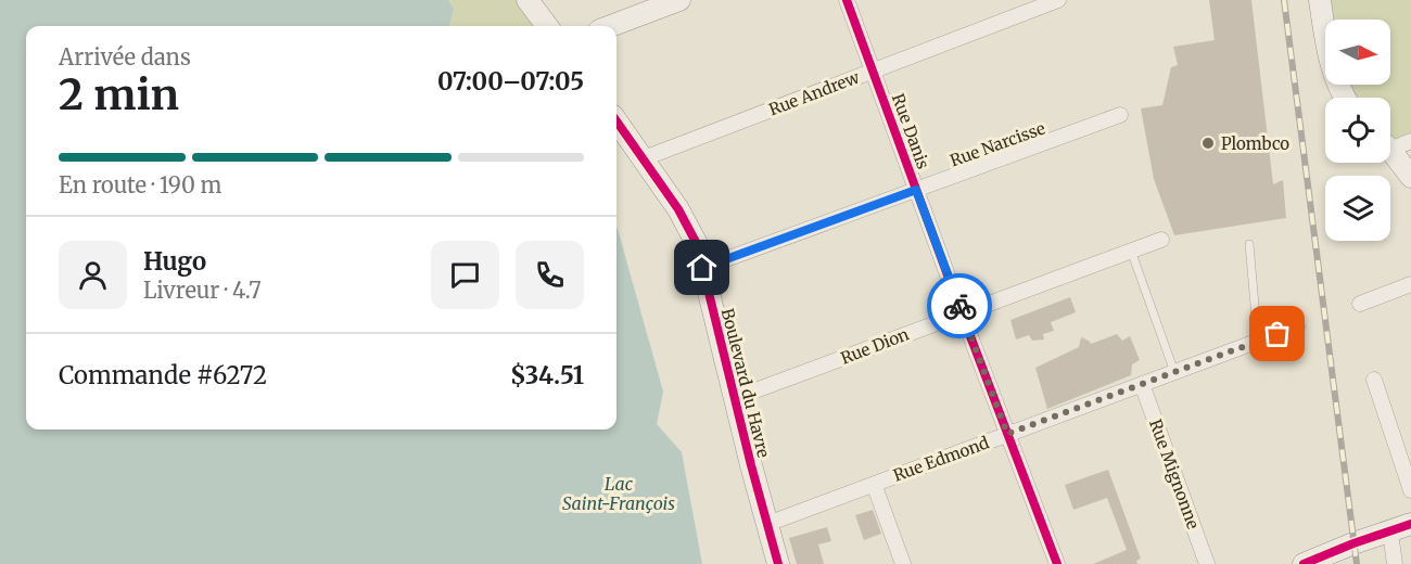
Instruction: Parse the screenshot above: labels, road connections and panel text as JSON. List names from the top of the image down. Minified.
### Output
{"streets":{"street":["Rue Andrew","Rue Danis","Rue Narcisse","Rue Dion","Boulevard du Havre","Rue Edmond","Rue Mignonne"]},"crossings":[["Rue Andrew","Rue Danis"],["Rue Andrew","Boulevard du Havre"],["Rue Danis","Rue Narcisse"],["Rue Danis","Rue Dion"],["Rue Danis","Rue Edmond"],["Rue Narcisse","Boulevard du Havre"],["Rue Dion","Boulevard du Havre"],["Boulevard du Havre","Rue Edmond"],["Rue Edmond","Rue Mignonne"]],"water":["Lac Saint-François"],"places":["Plombco"],"north":"right","page":{"heading":["2 min","Arrivée dans","07:00–07:05"],"panel":["Hugo","Livreur · 4.7","Commande #6272","$34.51"],"bar":"En route · 190 m"}}
